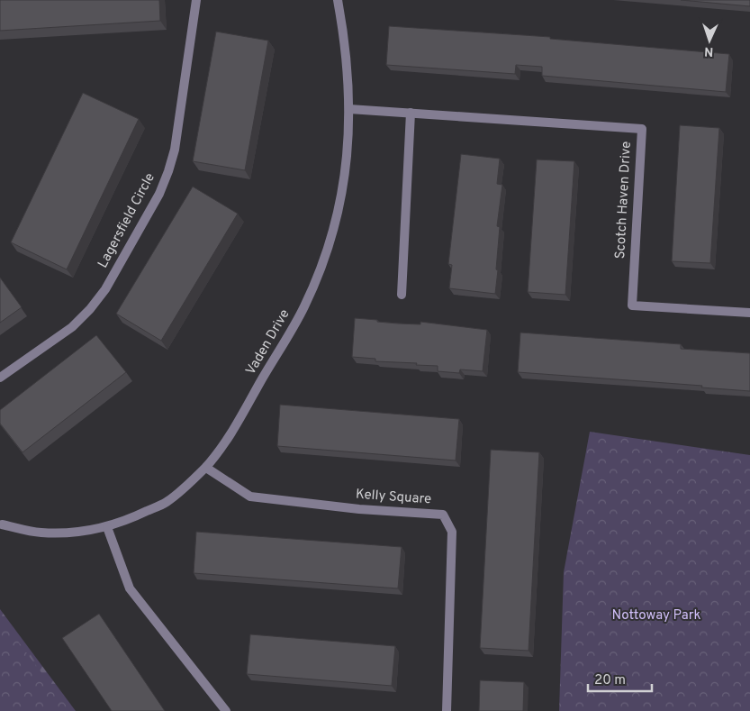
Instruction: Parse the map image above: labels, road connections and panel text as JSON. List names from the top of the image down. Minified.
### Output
{"streets":{"street":["Scotch Haven Drive","Lagersfield Circle","Vaden Drive","Kelly Square"]},"crossings":[["Scotch Haven Drive","Vaden Drive"],["Vaden Drive","Kelly Square"]],"parks":["Nottoway Park"],"scale_bar":"20 m","north":"bottom"}
